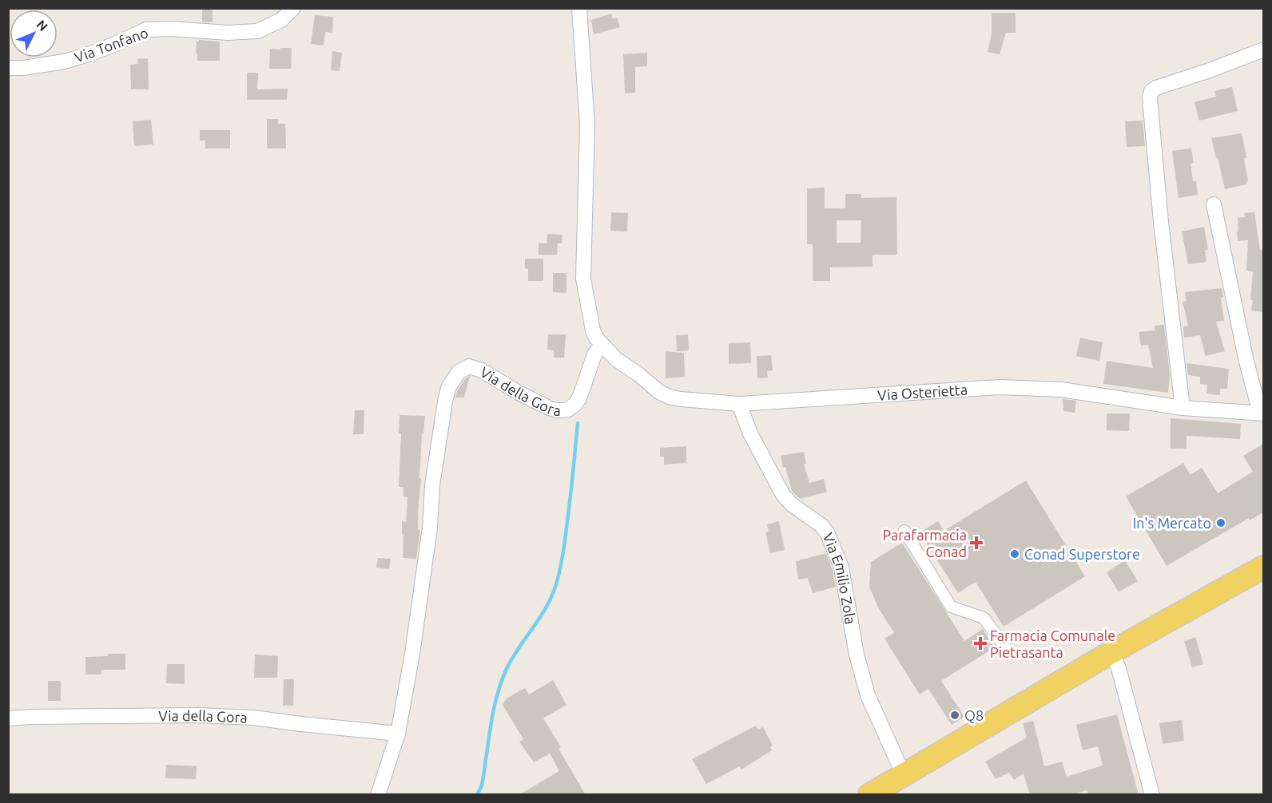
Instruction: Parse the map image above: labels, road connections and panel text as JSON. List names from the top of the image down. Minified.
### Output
{"streets":{"street":["Via Tonfano","Via della Gora","Via Osterietta","Via Emilio Zola"]},"crossings":[["Via della Gora","Via Osterietta"],["Via Osterietta","Via Emilio Zola"]],"places":{"other":["In's Mercato","Conad Superstore","Q8"],"health":["Parafarmacia Conad","Farmacia Comunale Pietrasanta"]},"north":"top right"}
